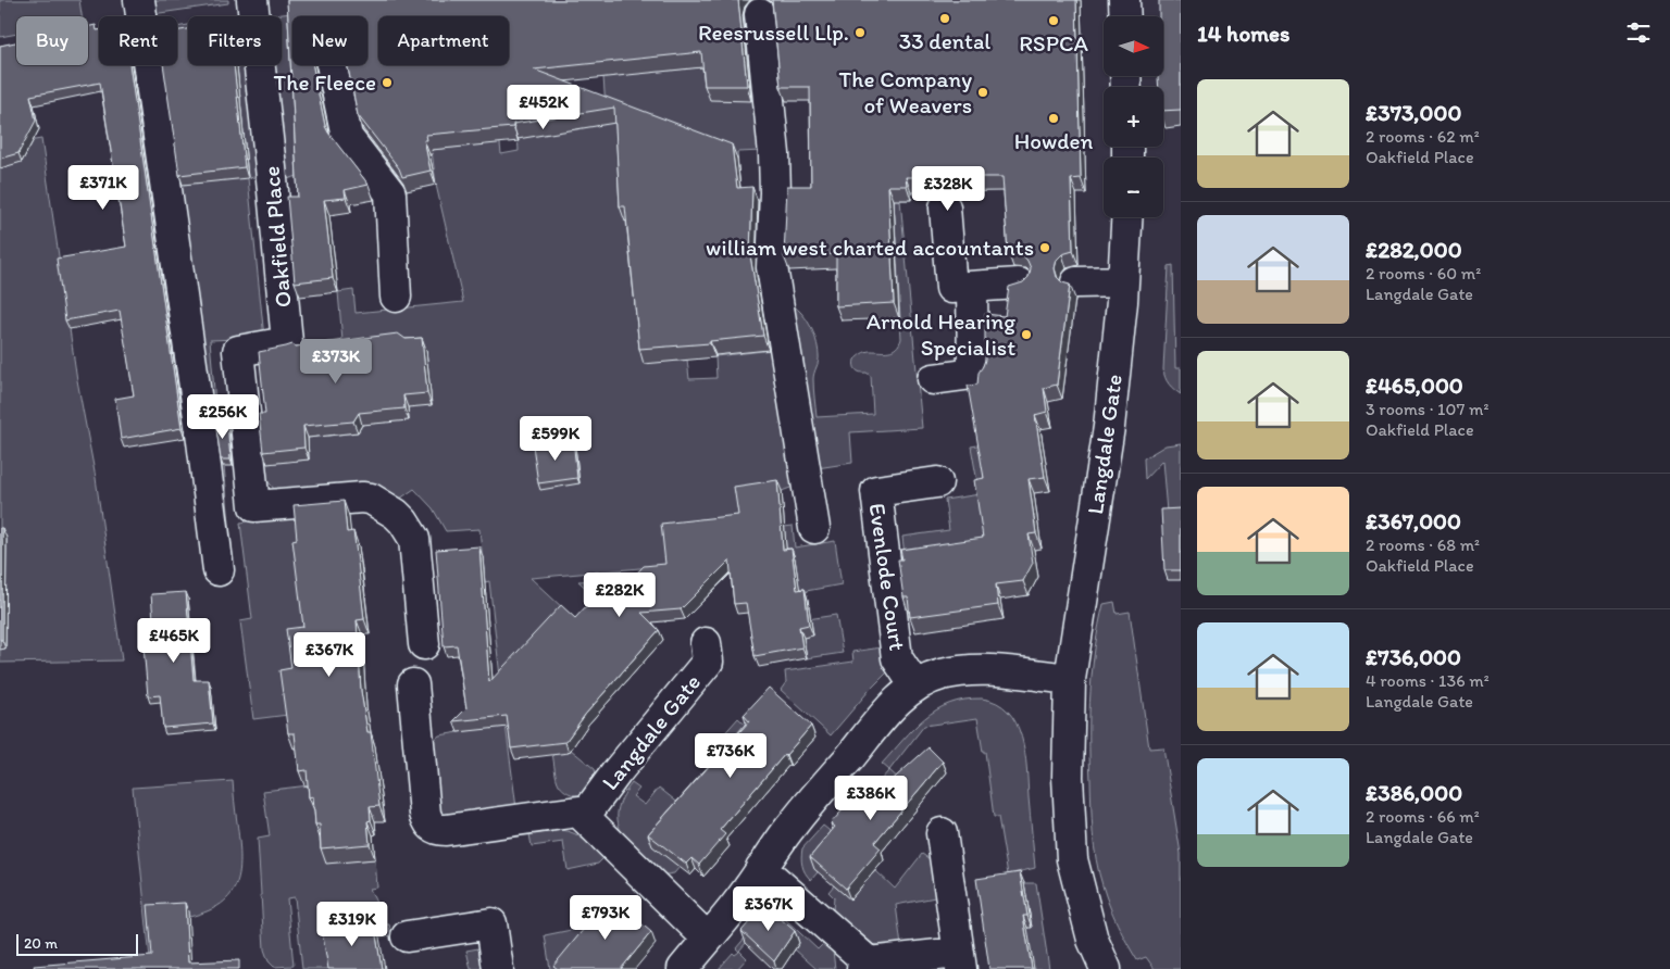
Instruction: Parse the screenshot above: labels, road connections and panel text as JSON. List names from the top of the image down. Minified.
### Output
{"streets":{"street":["Oakfield Place","Langdale Gate","Evenlode Court"]},"places":["33 dental","RSPCA","Reesrussell Llp.","The Fleece","The Company of Weavers","Howden","william west charted accountants","Arnold Hearing Specialist"],"scale_bar":"20 m","north":"right","page":{"heading":"14 homes","map_buttons":["+","−"],"chip":["Buy","Rent","Filters","New","Apartment"],"list":[{"name":"£373,000","note":"2 rooms · 62 m² · Oakfield Place"},{"name":"£282,000","note":"2 rooms · 60 m² · Langdale Gate"},{"name":"£465,000","note":"3 rooms · 107 m² · Oakfield Place"},{"name":"£367,000","note":"2 rooms · 68 m² · Oakfield Place"},{"name":"£736,000","note":"4 rooms · 136 m² · Langdale Gate"},{"name":"£386,000","note":"2 rooms · 66 m² · Langdale Gate"}],"price":["£452K","£371K","£328K","£373K","£256K","£599K","£282K","£465K","£367K","£736K","£386K","£367K","£793K","£319K"],"scale":"20 m"}}
